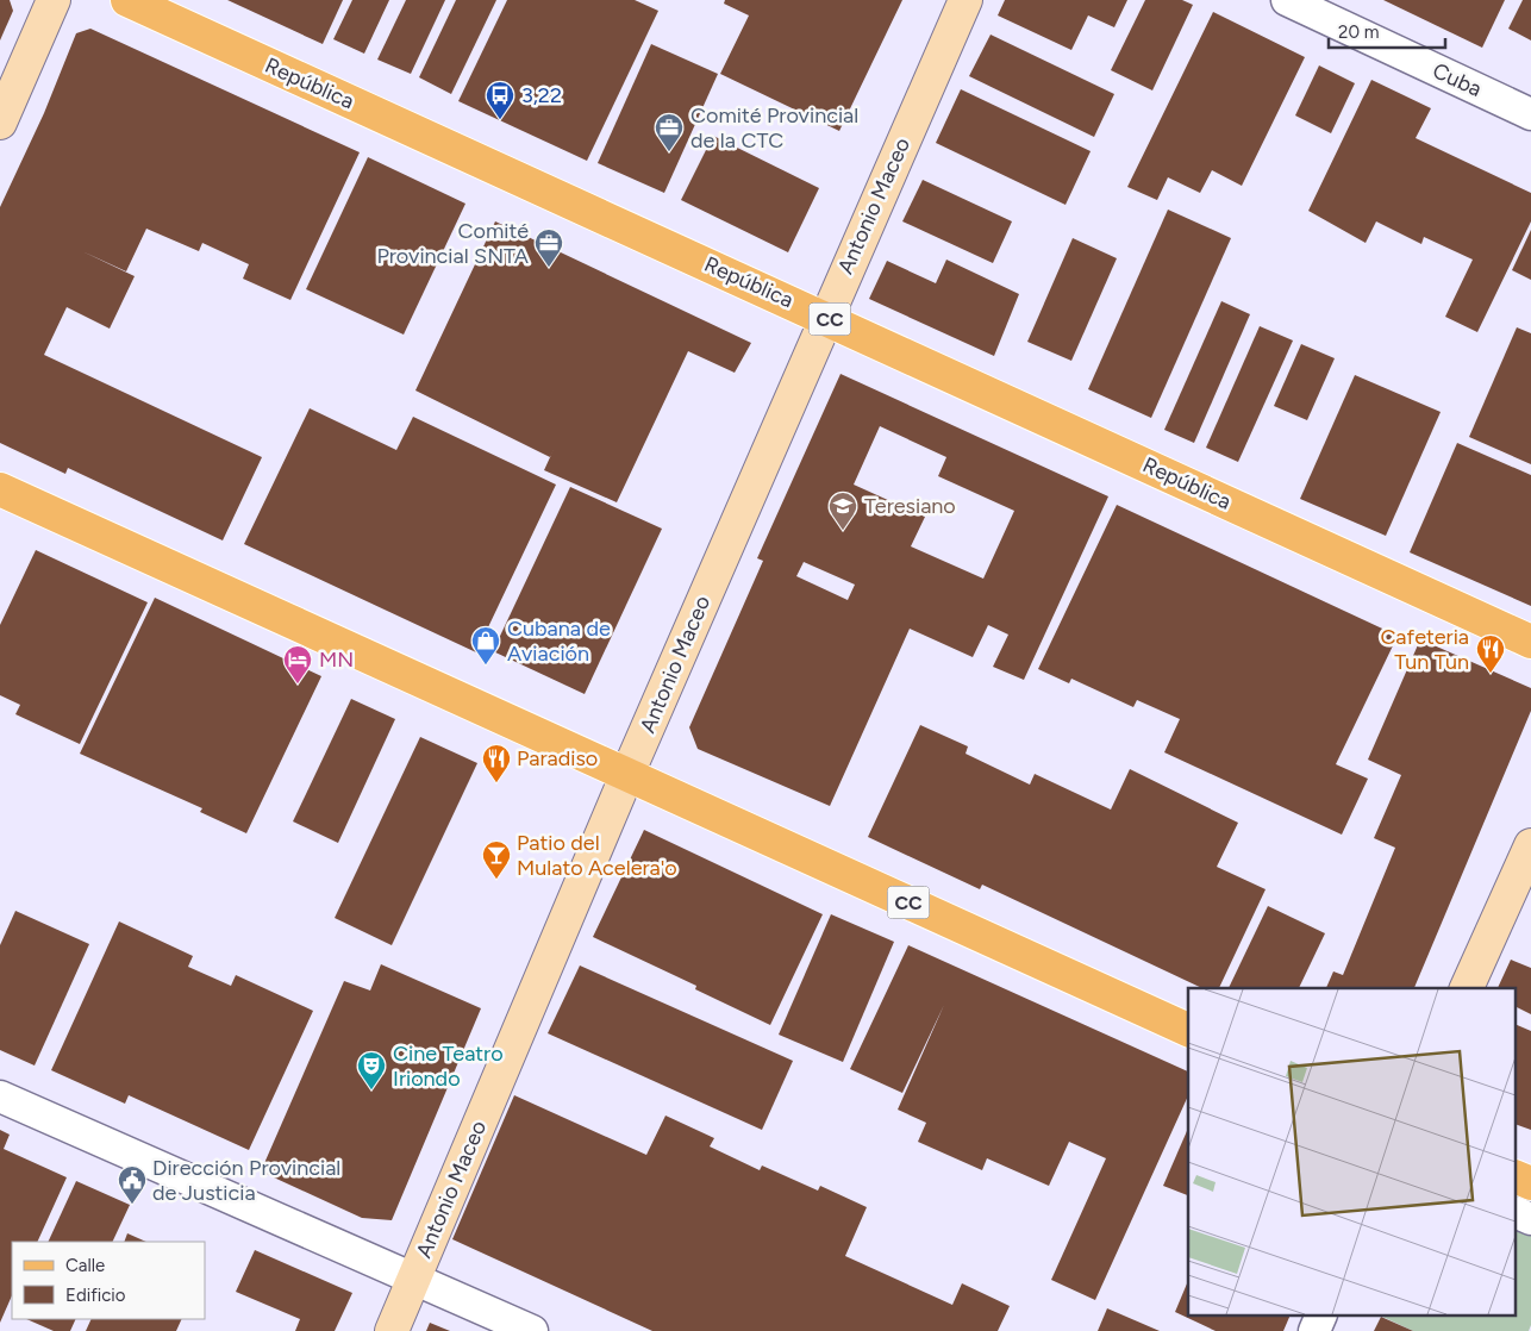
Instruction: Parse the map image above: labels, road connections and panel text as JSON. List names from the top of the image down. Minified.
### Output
{"streets":{"main road":["República","CC"],"street":["Cuba","Antonio Maceo"]},"crossings":[["República","Antonio Maceo"],["Antonio Maceo","CC"]],"places":{"bus stop":["3,22"],"office":["Comité Provincial de la CTC","Comité Provincial SNTA"],"school or university":["Teresiano"],"shop":["Cubana de Aviación"],"restaurant":["Cafeteria Tun Tun","Paradiso"],"hotel":["MN"],"bar":["Patio del Mulato Acelera'o"],"theatre":["Cine Teatro Iriondo"],"public building":["Dirección Provincial de Justicia"]},"legend":["Calle","Edificio"],"scale_bar":"20 m"}
